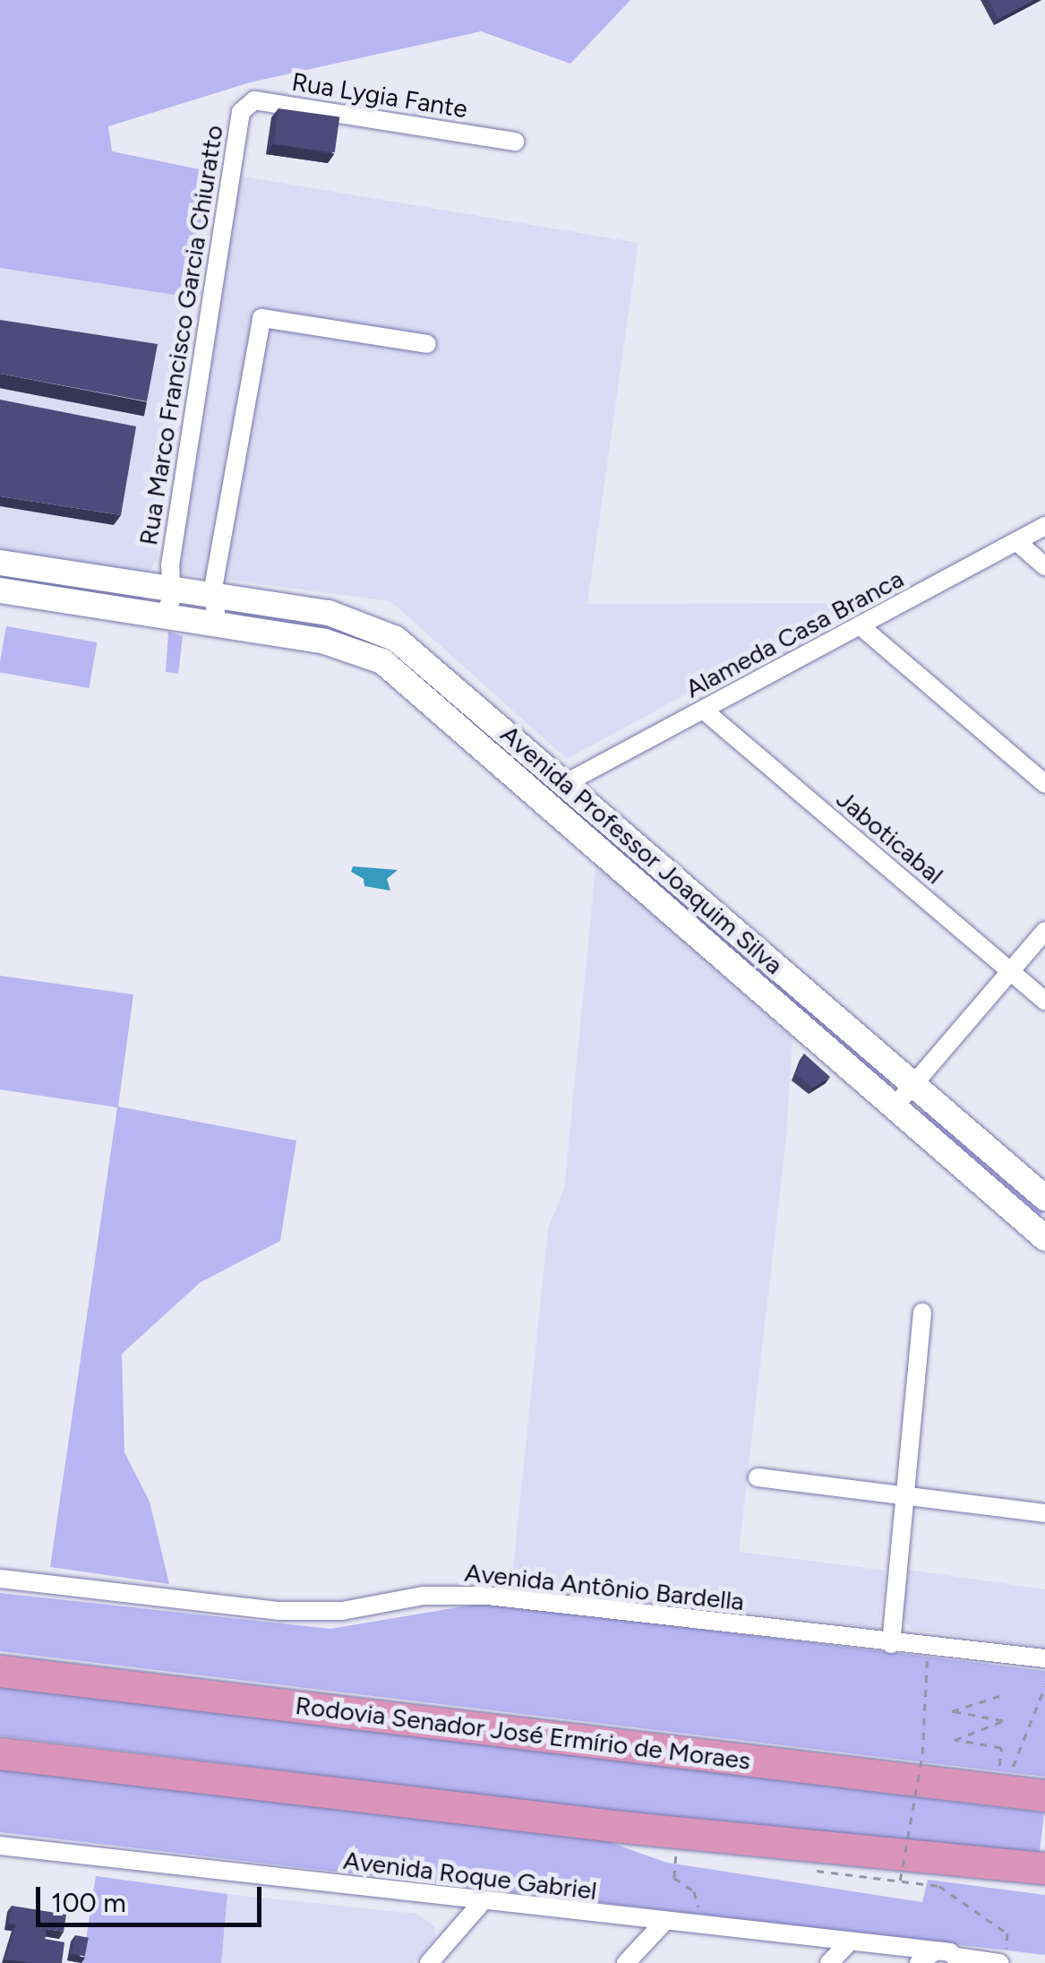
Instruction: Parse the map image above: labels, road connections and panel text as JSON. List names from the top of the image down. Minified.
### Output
{"streets":{"highway":["Rodovia Senador José Ermírio de Moraes"],"main road":["Avenida Professor Joaquim Silva"],"street":["Rua Lygia Fante","Rua Marco Francisco Garcia Chiuratto","Alameda Casa Branca","Jaboticabal","Avenida Antônio Bardella","Avenida Roque Gabriel"]},"crossings":[["Rua Lygia Fante","Rua Marco Francisco Garcia Chiuratto"],["Rua Marco Francisco Garcia Chiuratto","Avenida Professor Joaquim Silva"],["Alameda Casa Branca","Jaboticabal"],["Alameda Casa Branca","Avenida Professor Joaquim Silva"]],"scale_bar":"100 m"}
